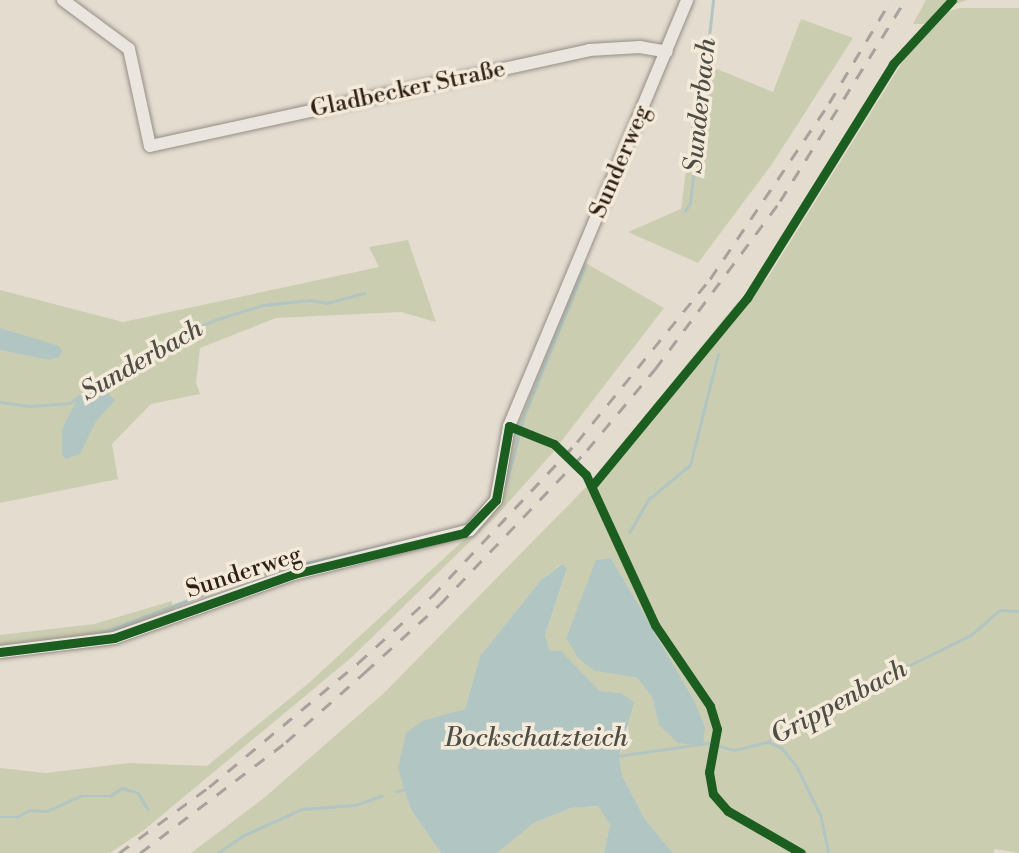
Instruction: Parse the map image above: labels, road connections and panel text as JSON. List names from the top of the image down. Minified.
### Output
{"streets":{"street":["Gladbecker Straße","Sunderweg"]},"crossings":[["Gladbecker Straße","Sunderweg"]],"water":["Sunderbach","Grippenbach","Bockschatzteich"]}
